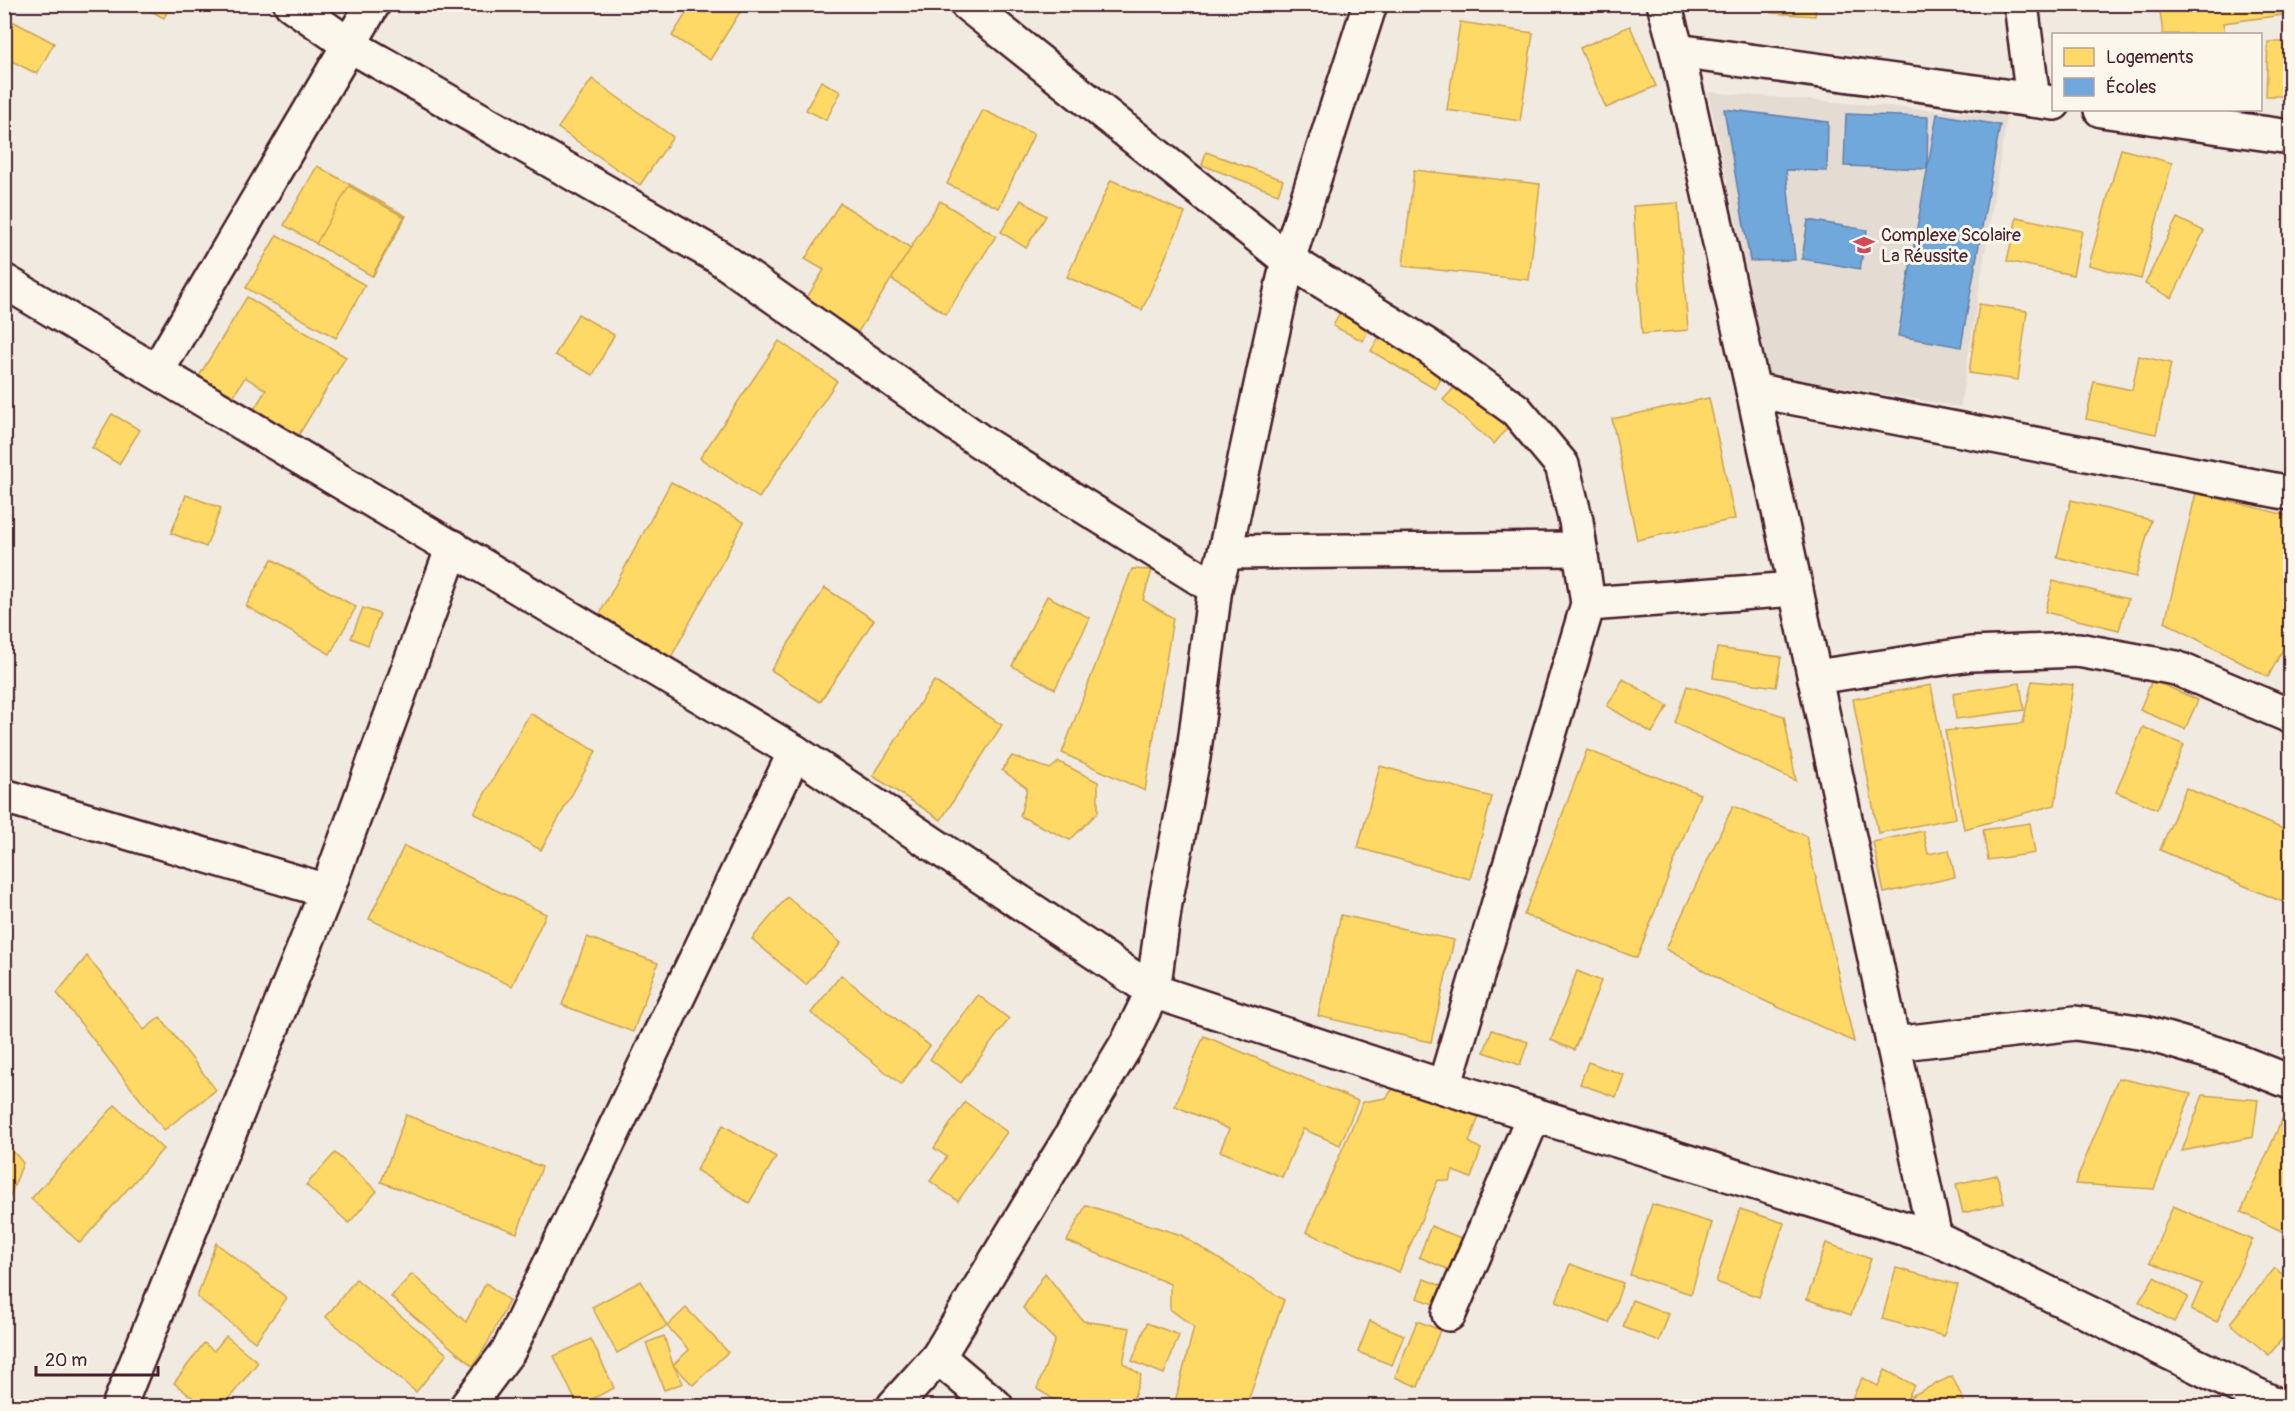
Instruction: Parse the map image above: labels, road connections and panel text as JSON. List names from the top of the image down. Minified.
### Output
{"places":{"school or university":["Complexe Scolaire La Réussite"]},"legend":["Logements","Écoles"],"scale_bar":"20 m"}
